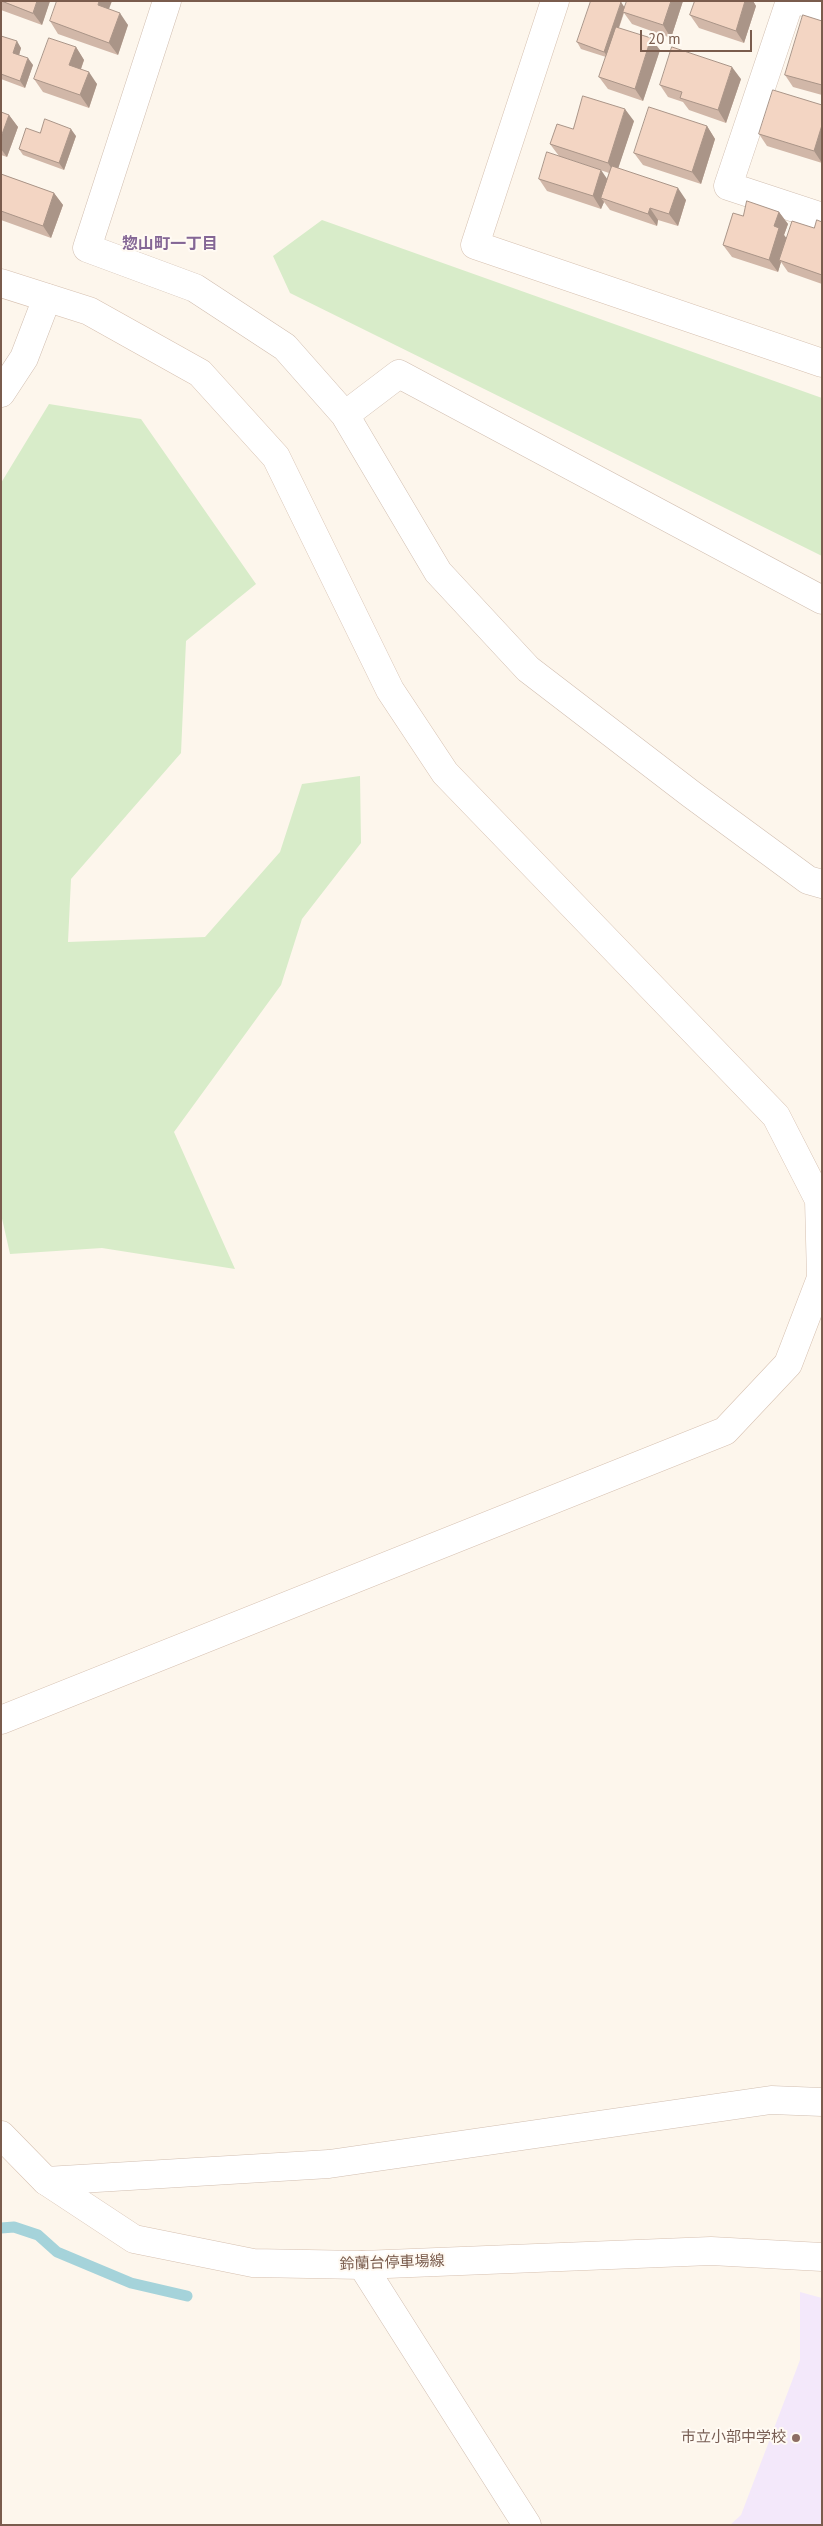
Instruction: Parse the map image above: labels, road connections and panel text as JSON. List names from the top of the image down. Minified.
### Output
{"streets":{"street":["鈴蘭台停車場線"]},"districts":["惣山町一丁目"],"places":["市立小部中学校"],"scale_bar":"20 m"}
